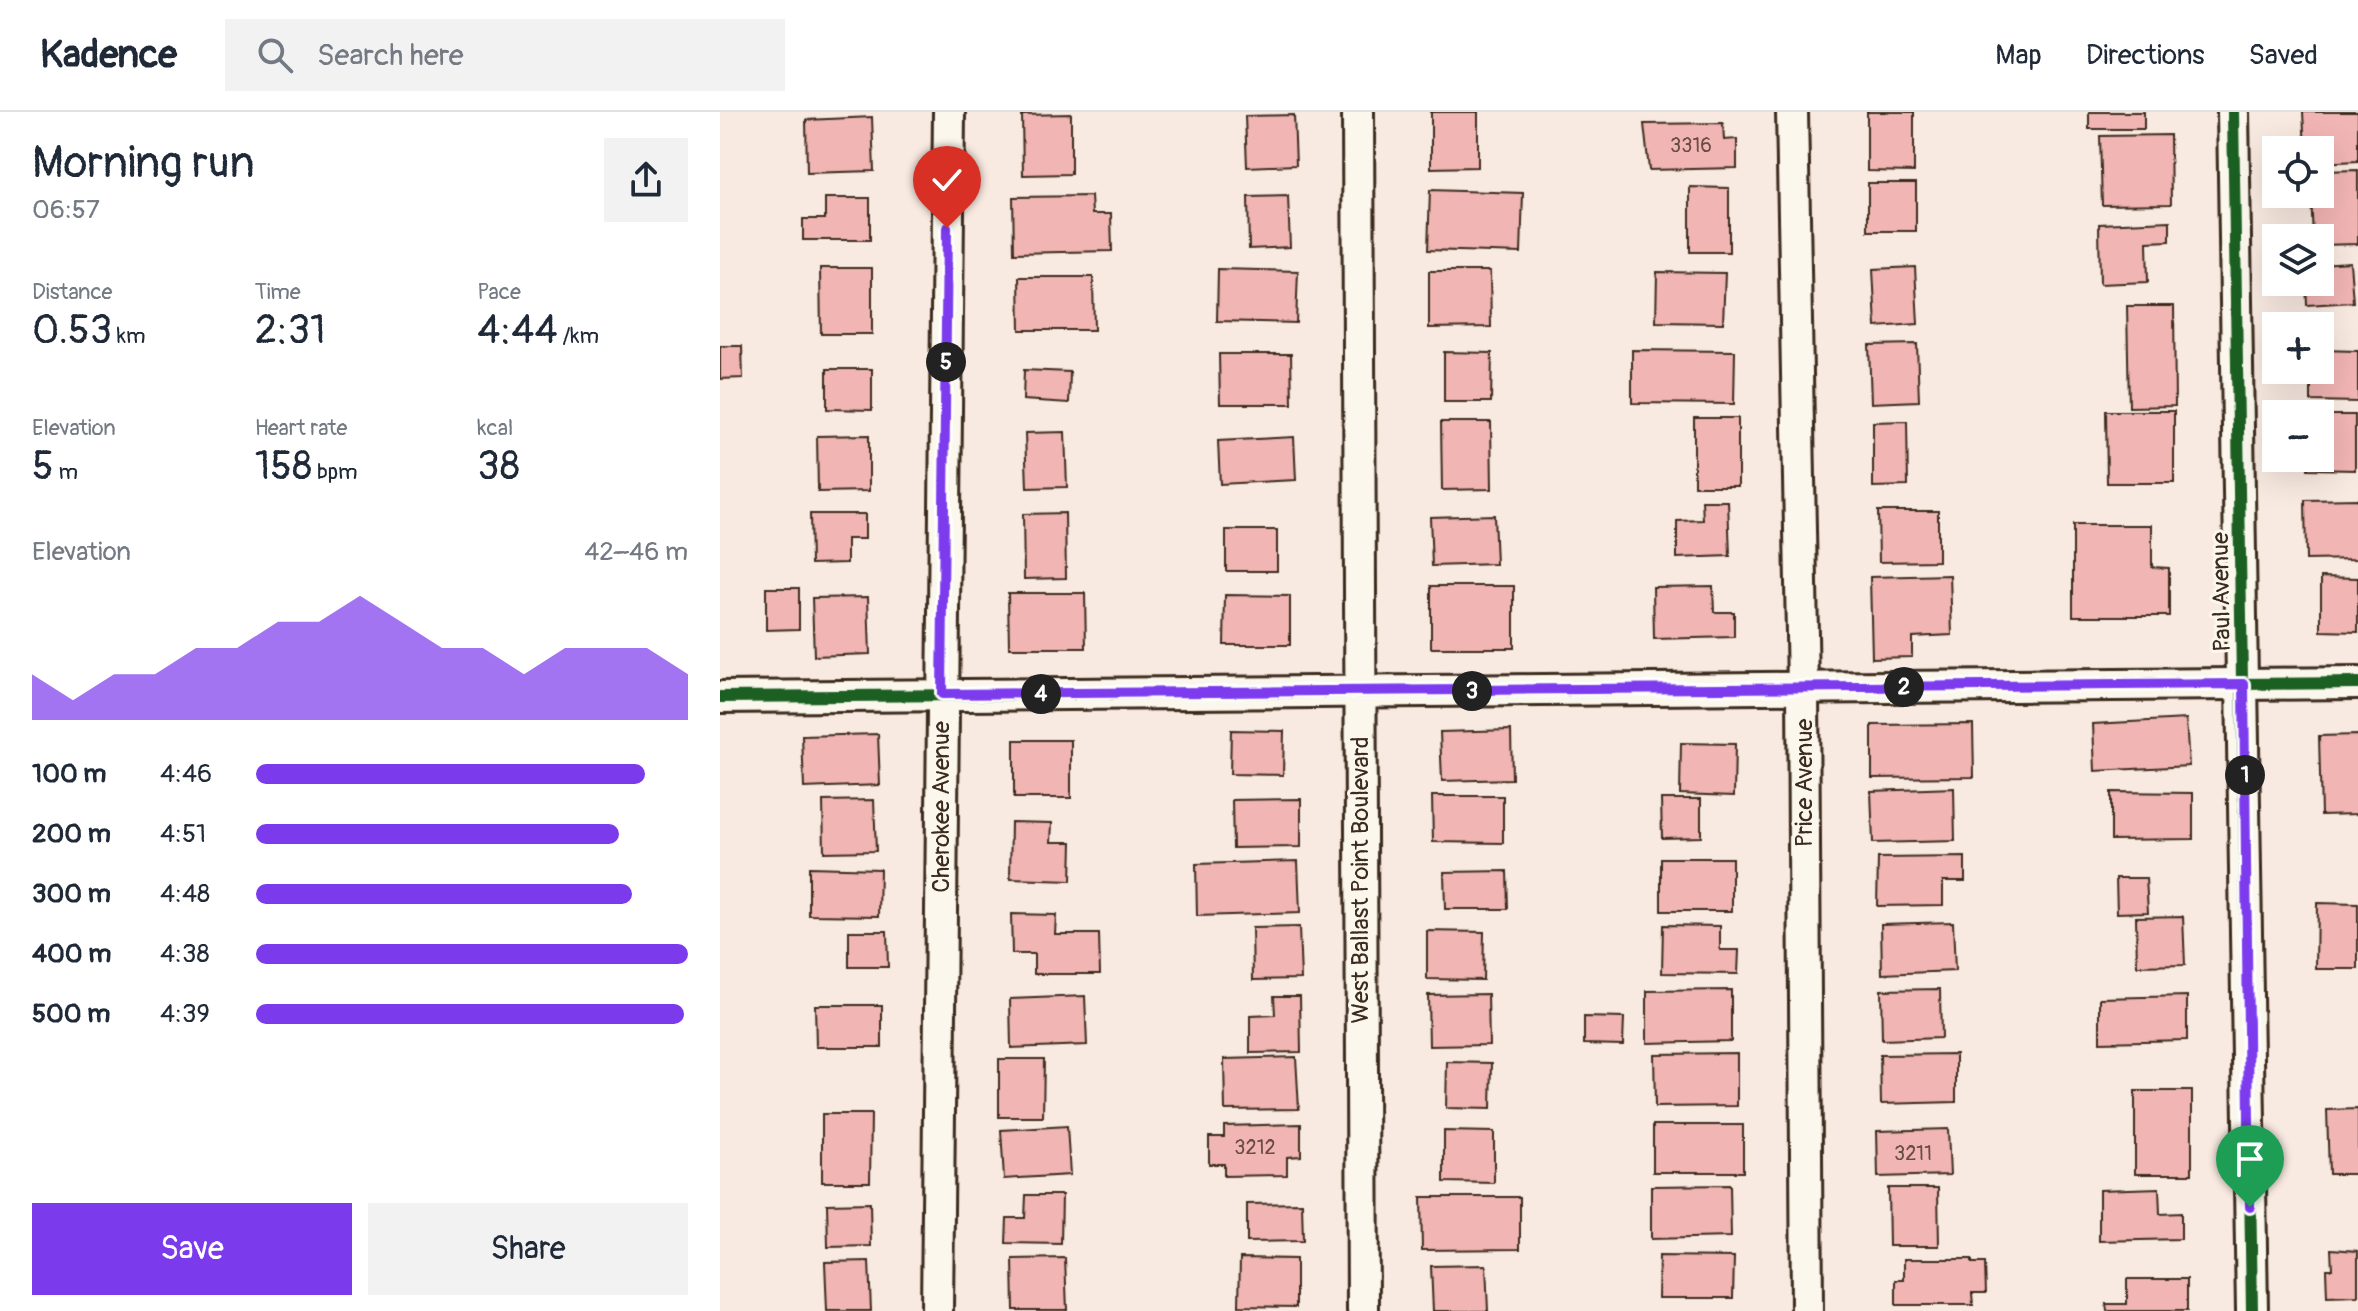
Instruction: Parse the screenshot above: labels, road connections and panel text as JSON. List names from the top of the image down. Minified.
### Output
{"streets":{"street":["Paul Avenue","Price Avenue","Cherokee Avenue","West Ballast Point Boulevard"]},"house_numbers":["3316","3212","3211"],"page":{"header":"Kadence","search":"Search here","nav":["Map","Directions","Saved"],"heading":["Morning run","06:57"],"map_buttons":["+","−"],"stats":[["Distance","0.53 km"],["Time","2:31"],["Pace","4:44 /km"],["Elevation","5 m"],["Heart rate","158 bpm"],["kcal","38"]],"pins":["5","2","3","4","1"],"chart":["Elevation","42–46 m"],"list":[{"name":"100 m","note":"4:46"},{"name":"200 m","note":"4:51"},{"name":"300 m","note":"4:48"},{"name":"400 m","note":"4:38"},{"name":"500 m","note":"4:39"}],"buttons":["Save","Share"]}}
